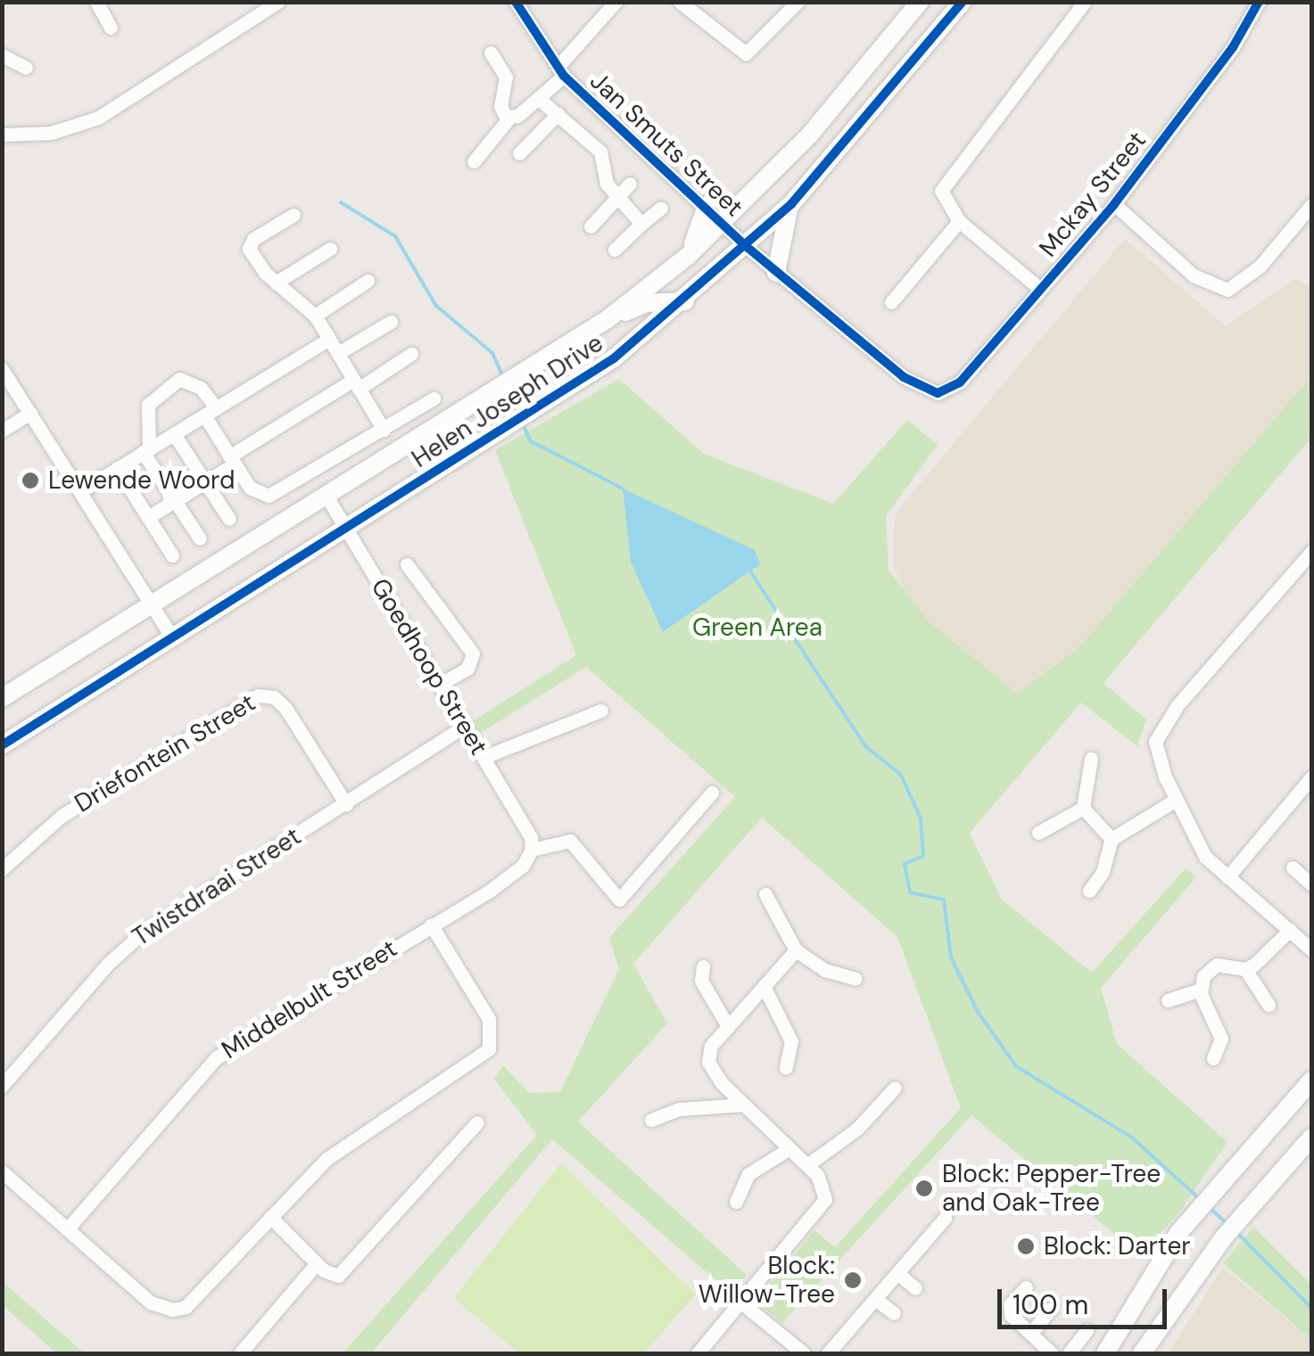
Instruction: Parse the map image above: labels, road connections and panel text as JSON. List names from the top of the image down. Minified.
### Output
{"streets":{"street":["Jan Smuts Street","Mckay Street","Helen Joseph Drive","Goedhoop Street","Driefontein Street","Twistdraai Street","Middelbult Street"]},"crossings":[["Jan Smuts Street","Mckay Street"],["Jan Smuts Street","Helen Joseph Drive"],["Helen Joseph Drive","Goedhoop Street"],["Goedhoop Street","Twistdraai Street"],["Goedhoop Street","Middelbult Street"],["Driefontein Street","Twistdraai Street"]],"parks":["Green Area"],"places":["Lewende Woord","Block: Pepper-Tree and Oak-Tree","Block: Darter","Block: Willow-Tree"],"scale_bar":"100 m"}
